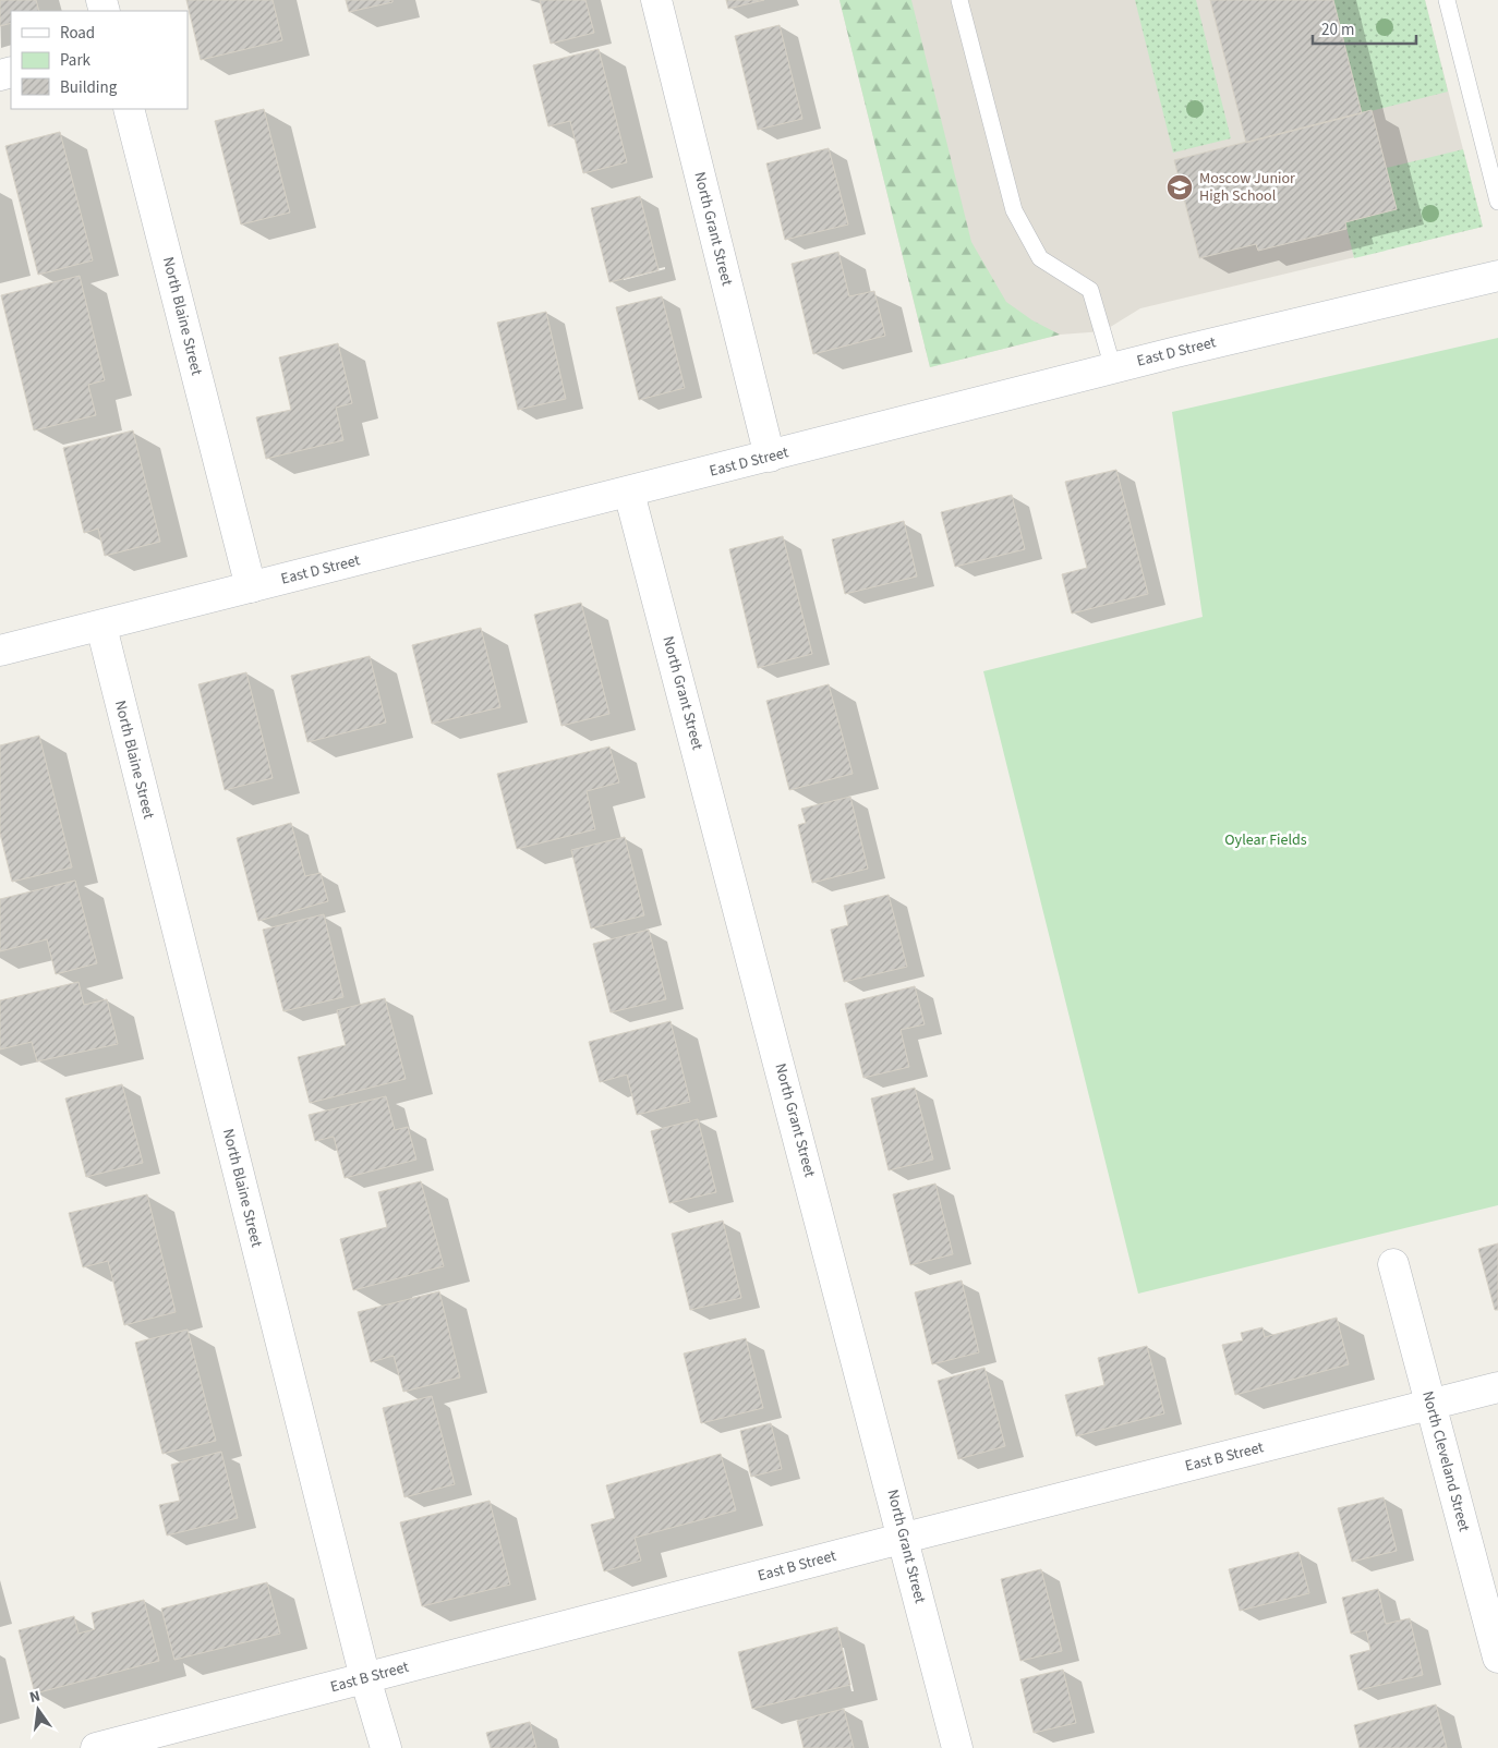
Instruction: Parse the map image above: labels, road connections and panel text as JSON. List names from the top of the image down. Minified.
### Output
{"streets":{"street":["North Grant Street","North Blaine Street","East D Street","East B Street","North Cleveland Street"]},"crossings":[["North Grant Street","East D Street"],["North Grant Street","East B Street"],["North Blaine Street","East D Street"],["North Blaine Street","East B Street"],["East B Street","North Cleveland Street"]],"parks":["Oylear Fields"],"places":{"school or university":["Moscow Junior High School"]},"legend":["Road","Park","Building"],"scale_bar":"20 m","north":"top"}
